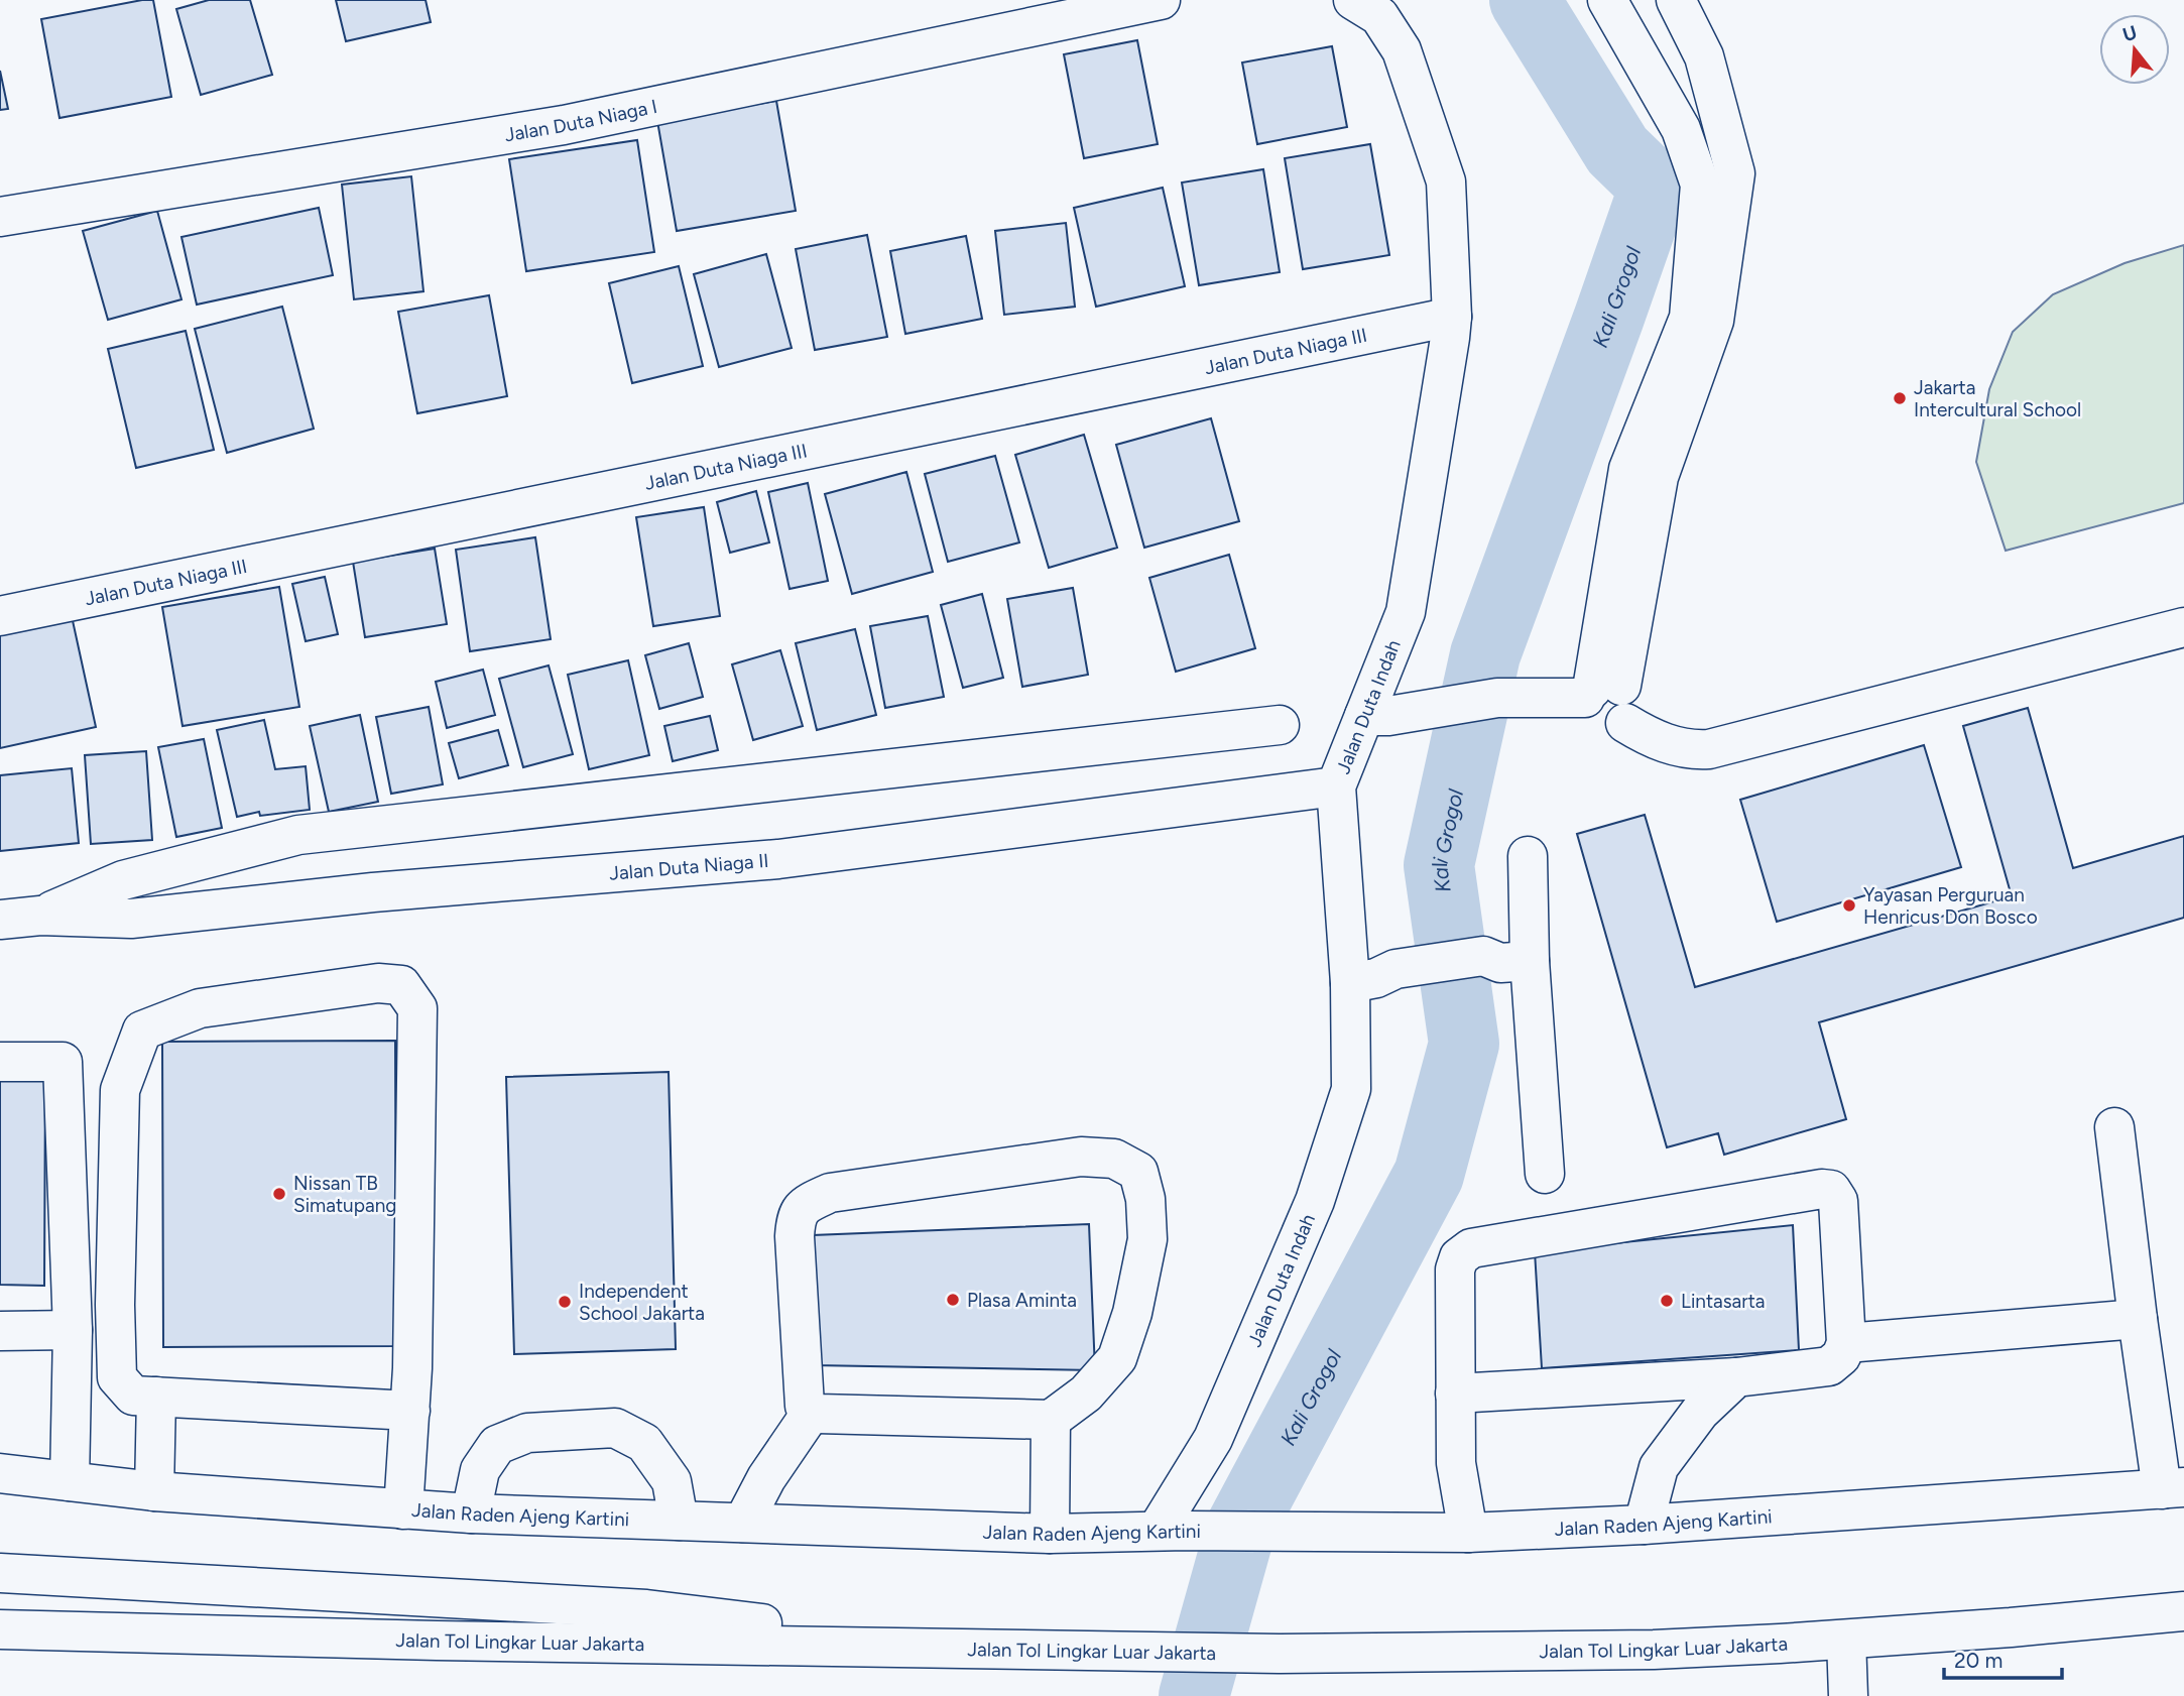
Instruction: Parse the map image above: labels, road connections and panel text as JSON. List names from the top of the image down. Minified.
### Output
{"streets":{"main road":["Jalan Duta Niaga I","Jalan Duta Niaga III","Jalan Duta Indah","Jalan Duta Niaga II","Jalan Raden Ajeng Kartini","Jalan Tol Lingkar Luar Jakarta"]},"crossings":[["Jalan Duta Niaga III","Jalan Duta Indah"],["Jalan Duta Indah","Jalan Duta Niaga II"],["Jalan Duta Indah","Jalan Raden Ajeng Kartini"]],"water":["Kali Grogol"],"places":["Jakarta Intercultural School","Yayasan Perguruan Henricus Don Bosco","Nissan TB Simatupang","Plasa Aminta","Lintasarta","Independent School Jakarta"],"scale_bar":"20 m","north":"top"}
